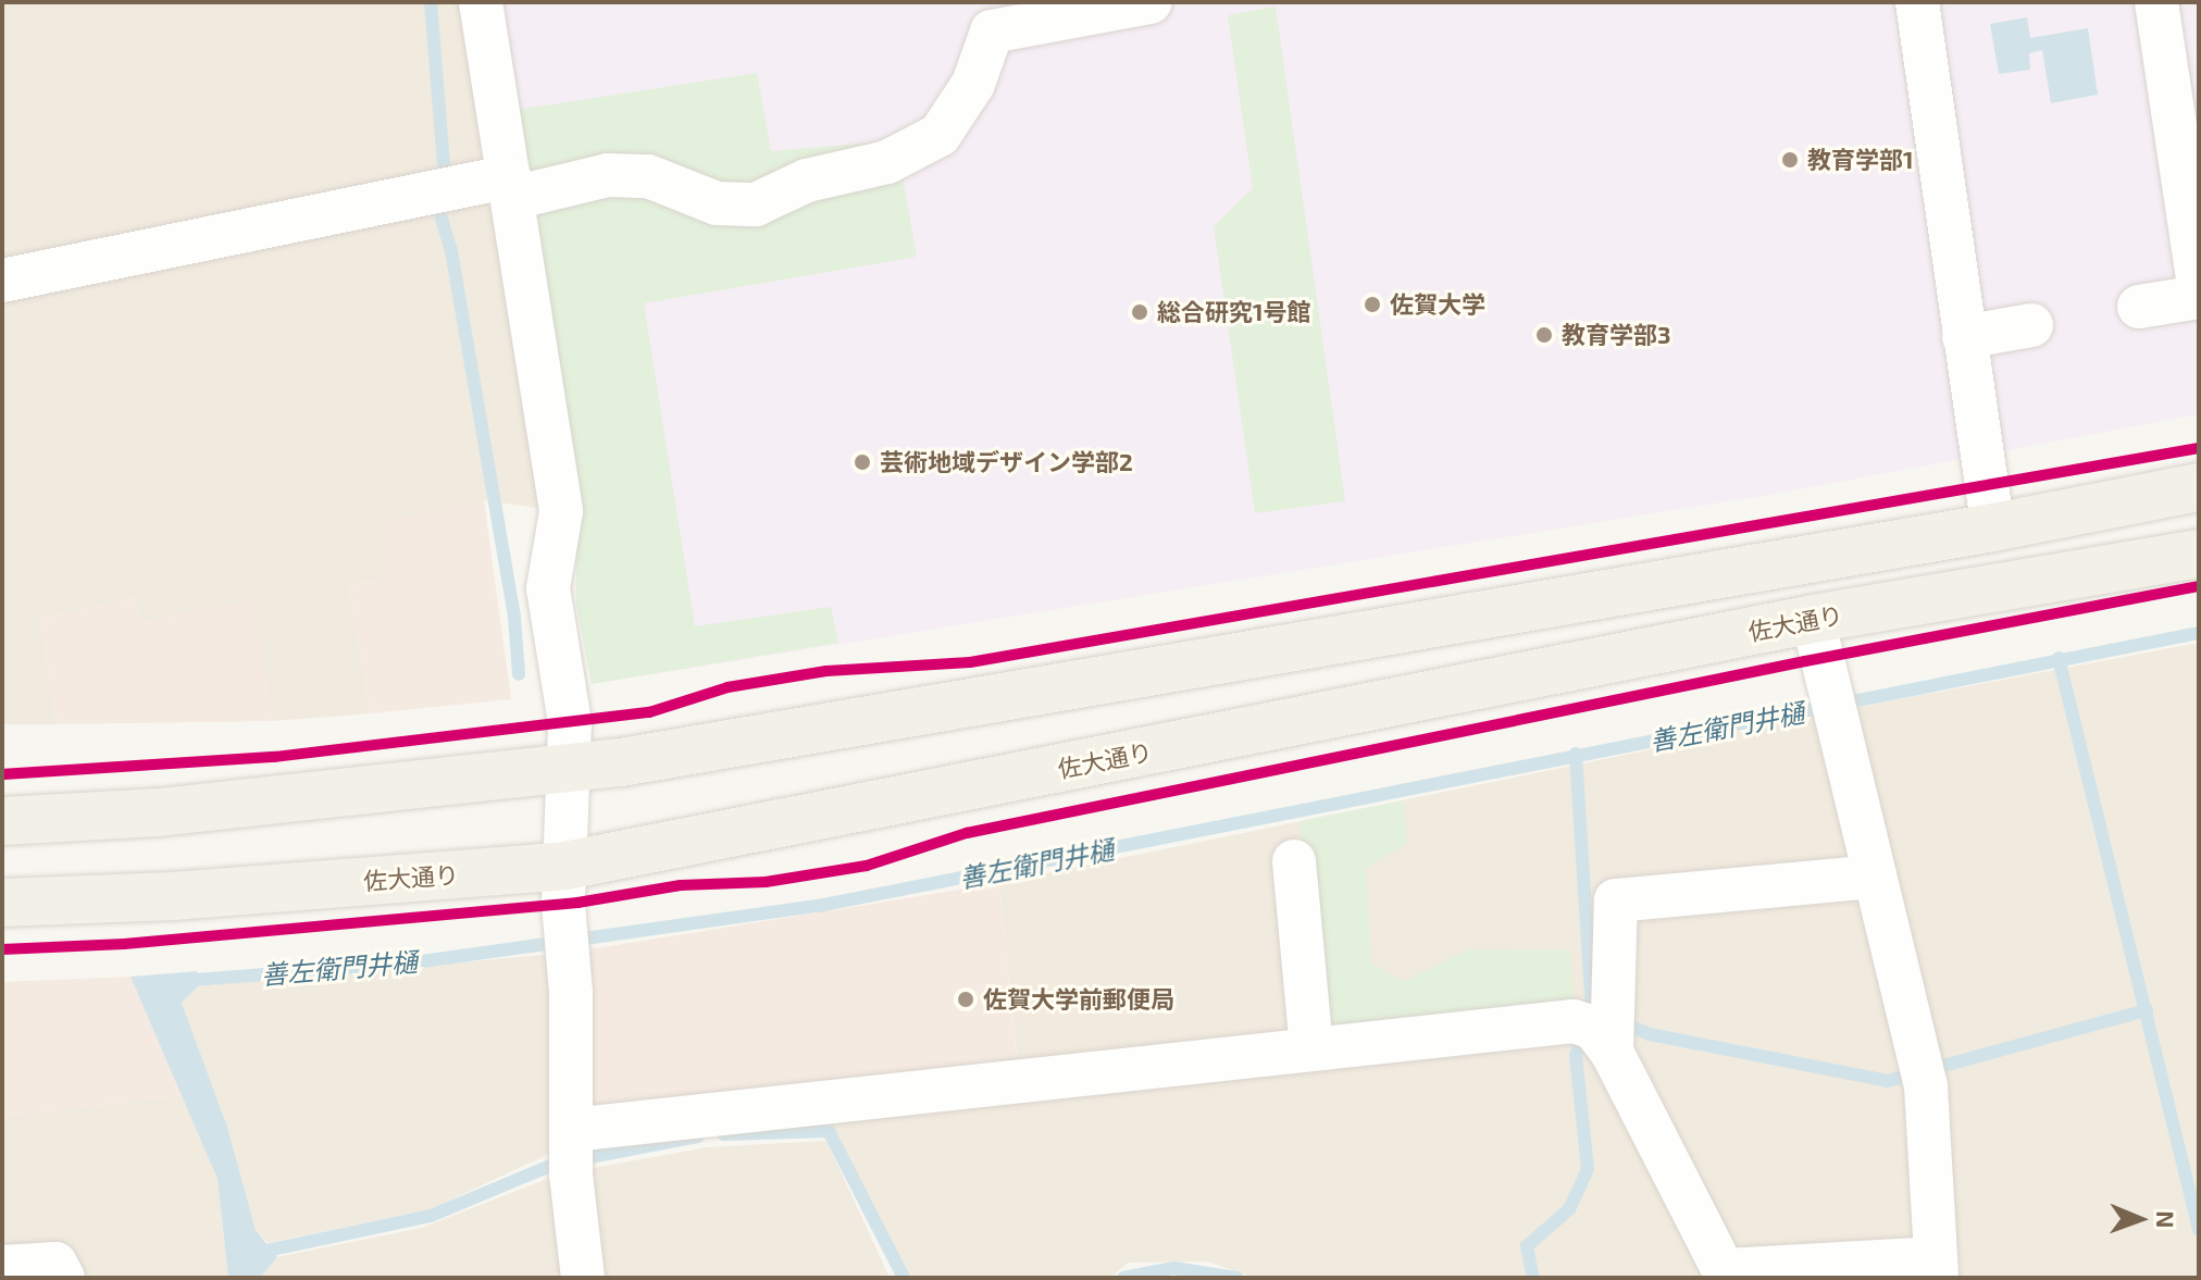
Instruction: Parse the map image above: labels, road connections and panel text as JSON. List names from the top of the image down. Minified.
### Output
{"streets":{"main road":["佐大通り"]},"water":["善左衛門井樋"],"places":["教育学部1","佐賀大学","総合研究1号館","教育学部3","芸術地域デザイン学部2","佐賀大学前郵便局"],"north":"right"}
